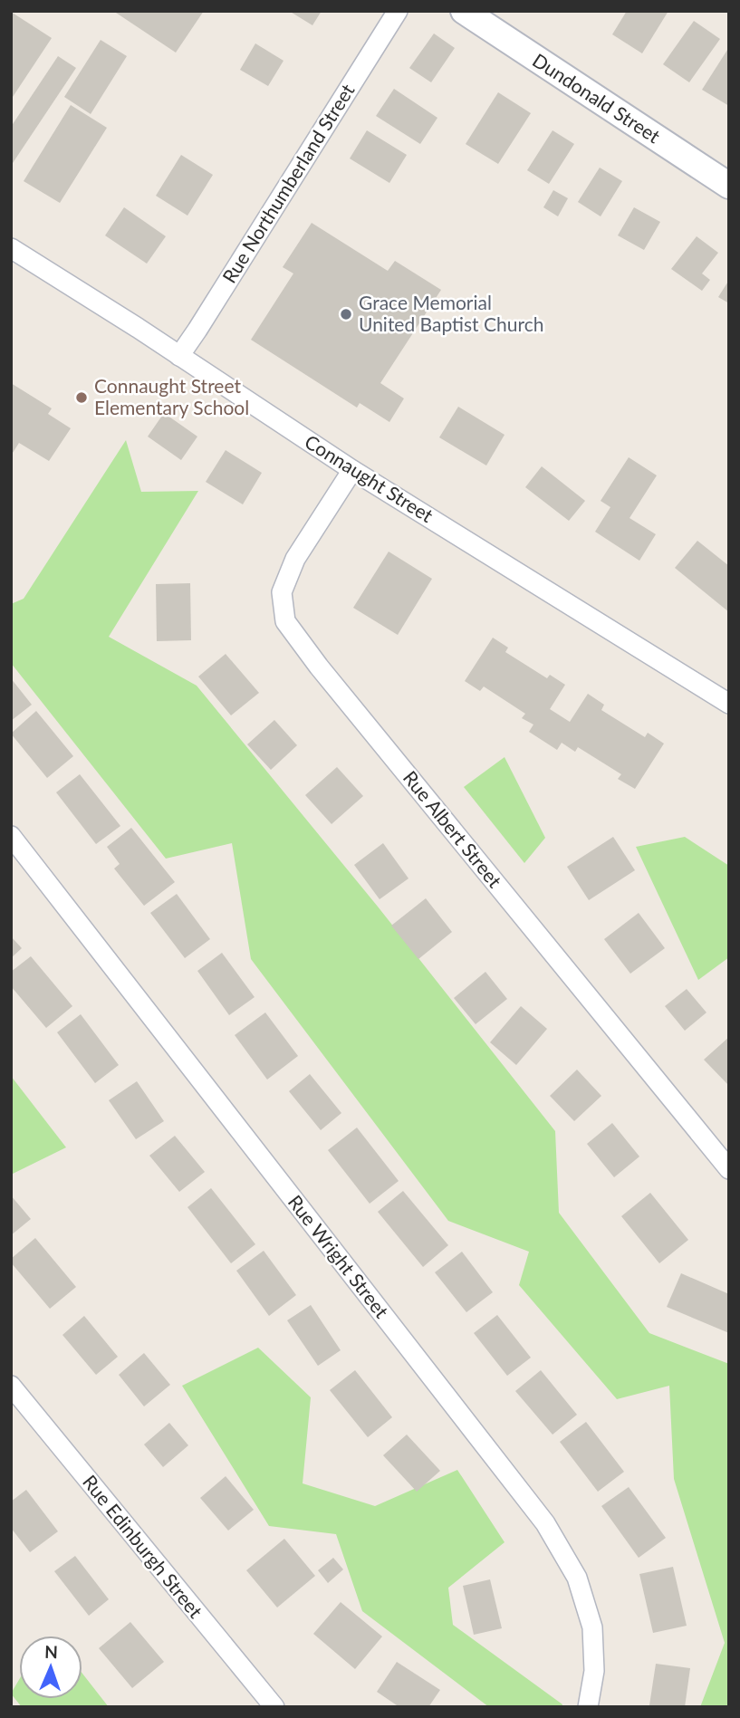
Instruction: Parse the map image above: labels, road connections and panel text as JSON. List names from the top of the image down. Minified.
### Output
{"streets":{"street":["Dundonald Street","Rue Northumberland Street","Connaught Street","Rue Albert Street","Rue Wright Street","Rue Edinburgh Street"]},"crossings":[["Rue Northumberland Street","Connaught Street"],["Connaught Street","Rue Albert Street"]],"places":["Grace Memorial United Baptist Church","Connaught Street Elementary School"],"north":"top"}
